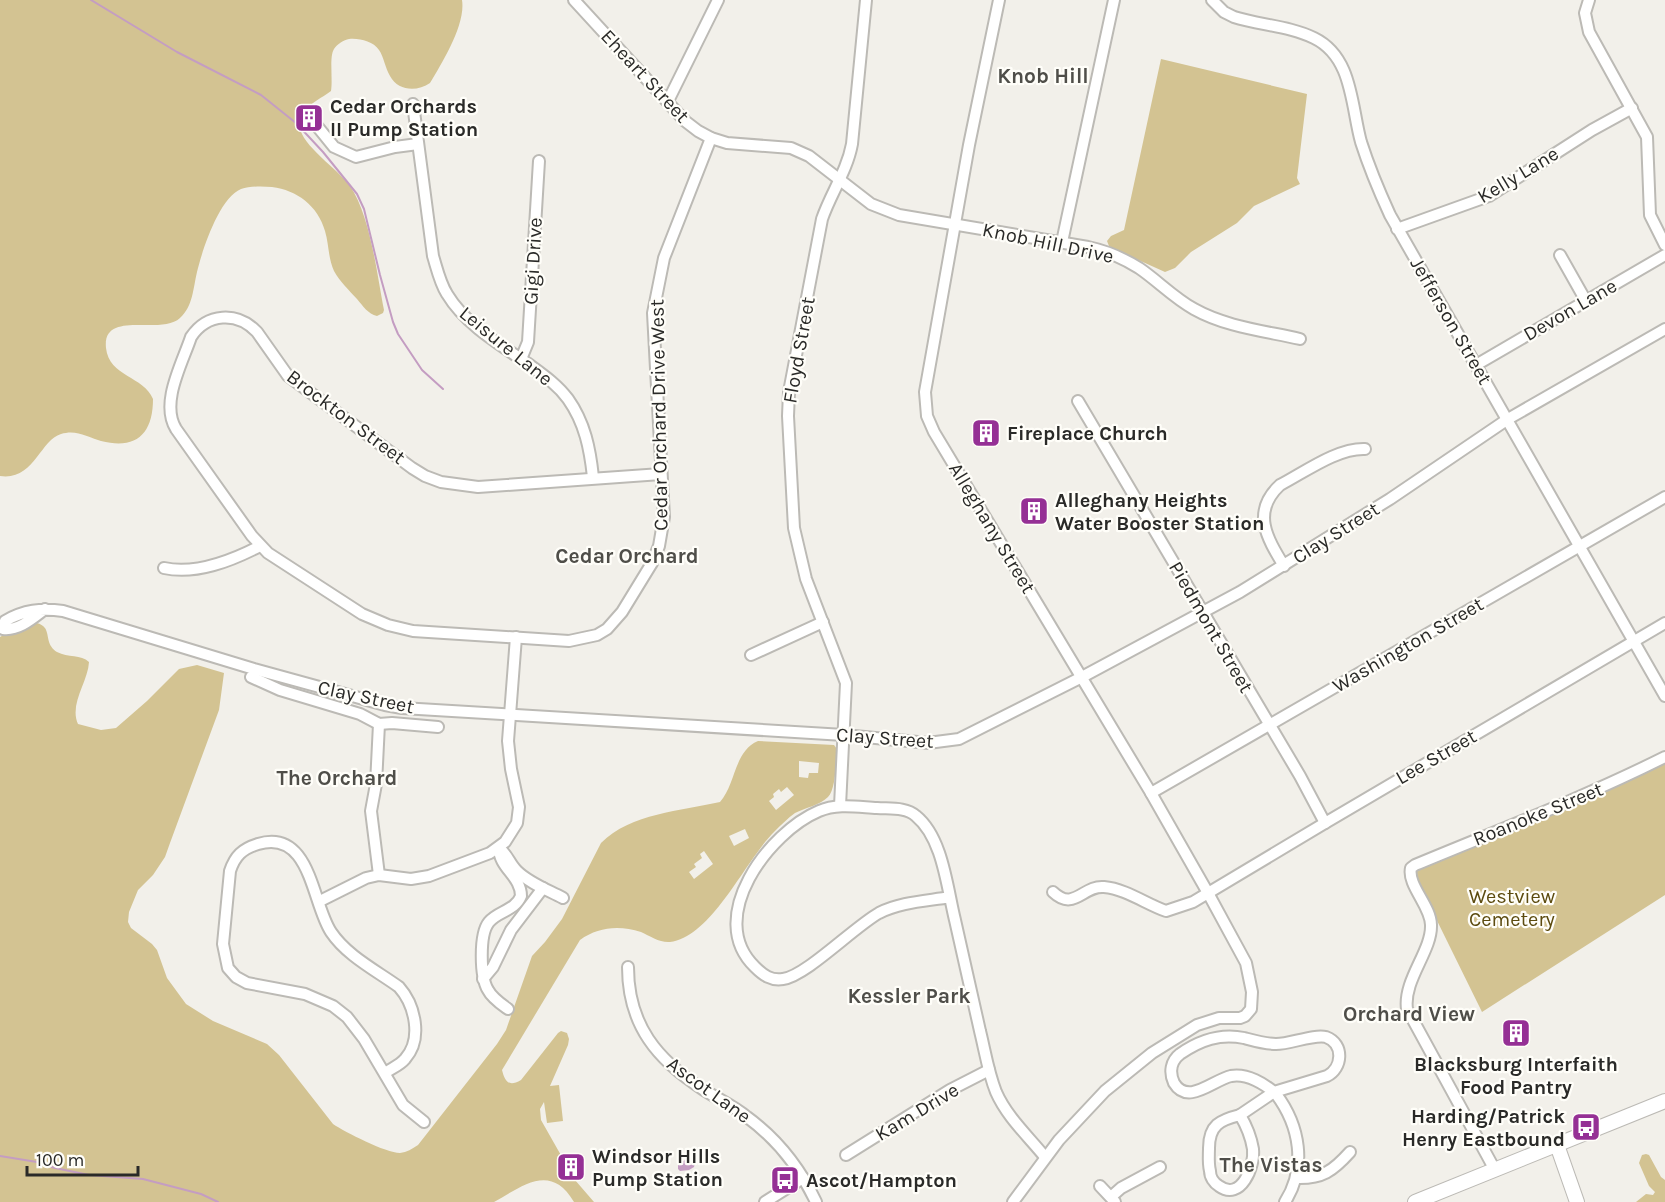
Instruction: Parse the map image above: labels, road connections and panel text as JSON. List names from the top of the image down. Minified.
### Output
{"streets":{"street":["Eheart Street","Kelly Lane","Knob Hill Drive","Gigi Drive","Devon Lane","Jefferson Street","Leisure Lane","Floyd Street","Cedar Orchard Drive West","Brockton Street","Alleghany Street","Clay Street","Piedmont Street","Washington Street","Lee Street","Roanoke Street","Ascot Lane","Kam Drive"]},"crossings":[["Eheart Street","Knob Hill Drive"],["Eheart Street","Floyd Street"],["Eheart Street","Cedar Orchard Drive West"],["Eheart Street","Alleghany Street"],["Kelly Lane","Jefferson Street"],["Knob Hill Drive","Alleghany Street"],["Gigi Drive","Leisure Lane"],["Devon Lane","Jefferson Street"],["Jefferson Street","Clay Street"],["Jefferson Street","Washington Street"],["Jefferson Street","Lee Street"],["Leisure Lane","Brockton Street"],["Floyd Street","Clay Street"],["Cedar Orchard Drive West","Brockton Street"],["Alleghany Street","Clay Street"],["Alleghany Street","Washington Street"],["Alleghany Street","Lee Street"],["Clay Street","Piedmont Street"],["Piedmont Street","Washington Street"],["Piedmont Street","Lee Street"]],"districts":["Knob Hill","Cedar Orchard","The Orchard","Kessler Park","Orchard View","The Vistas"],"parks":["Westview Cemetery"],"places":{"building":["Cedar Orchards II Pump Station","Fireplace Church","Alleghany Heights Water Booster Station","Blacksburg Interfaith Food Pantry","Windsor Hills Pump Station"],"bus stop":["Harding/Patrick Henry Eastbound","Ascot/Hampton"]},"scale_bar":"100 m"}
